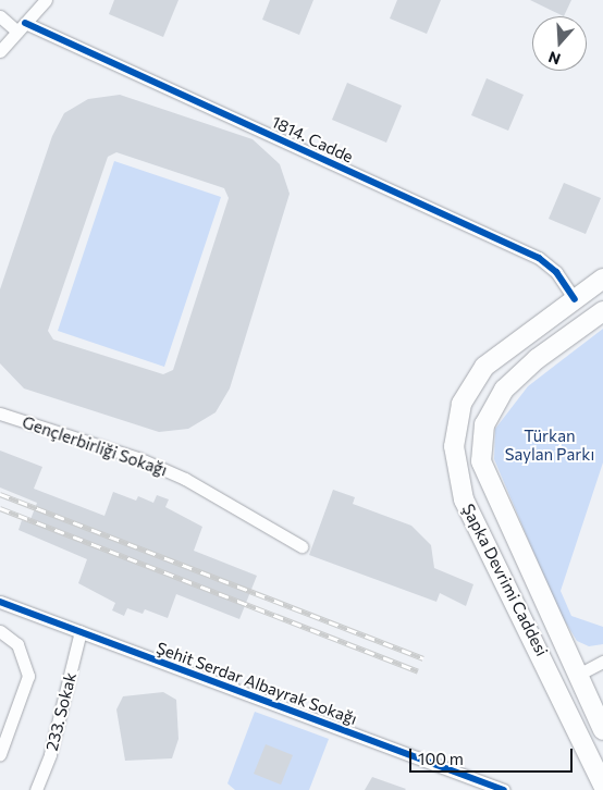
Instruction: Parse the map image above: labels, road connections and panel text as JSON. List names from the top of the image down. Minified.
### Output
{"streets":{"main road":["Şapka Devrimi Caddesi"],"street":["1814. Cadde","Gençlerbirliği Sokağı","Şehit Serdar Albayrak Sokağı","233. Sokak"]},"crossings":[["1814. Cadde","Şapka Devrimi Caddesi"],["Şehit Serdar Albayrak Sokağı","233. Sokak"]],"parks":["Türkan Saylan Parkı"],"scale_bar":"100 m","north":"bottom"}
